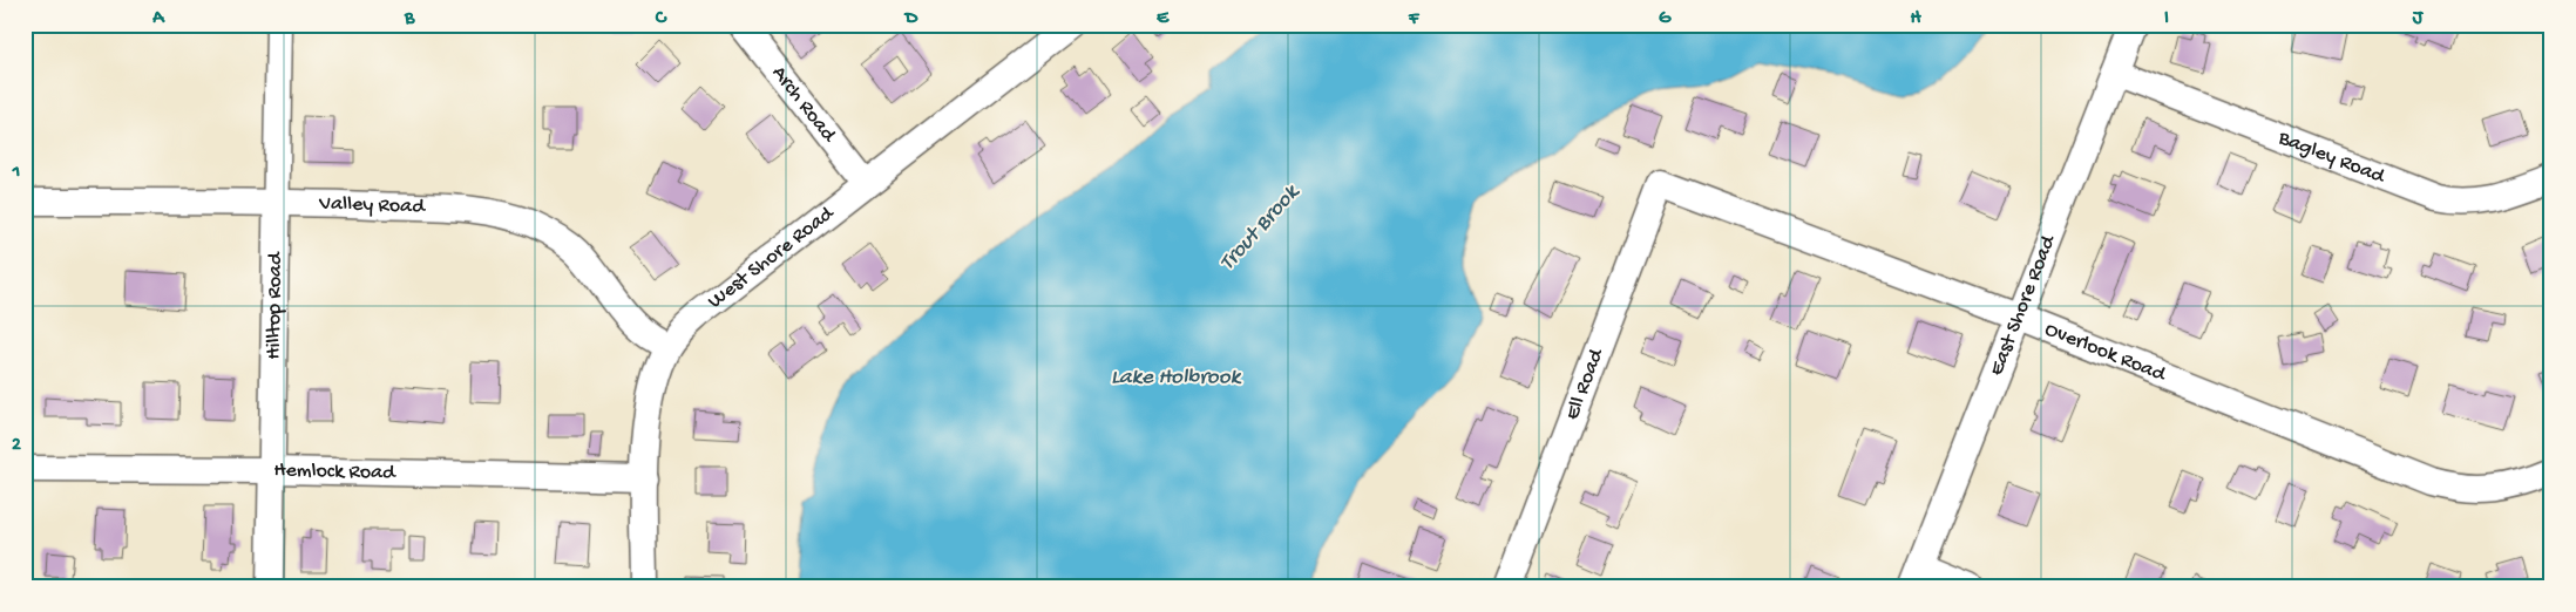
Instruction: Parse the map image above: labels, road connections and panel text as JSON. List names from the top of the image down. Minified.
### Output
{"streets":{"street":["Arch Road","Bagley Road","Valley Road","West Shore Road","Hilltop Road","East Shore Road","Overlook Road","Ell Road","Hemlock Road"]},"crossings":[["Arch Road","West Shore Road"],["Bagley Road","East Shore Road"],["Valley Road","West Shore Road"],["Valley Road","Hilltop Road"],["West Shore Road","Hemlock Road"],["Hilltop Road","Hemlock Road"],["East Shore Road","Overlook Road"],["Overlook Road","Ell Road"]],"water":["Trout Brook","Lake Holbrook"],"grid":{"columns":["A","B","C","D","E","F","G","H","I","J"],"rows":["1","2"]}}
